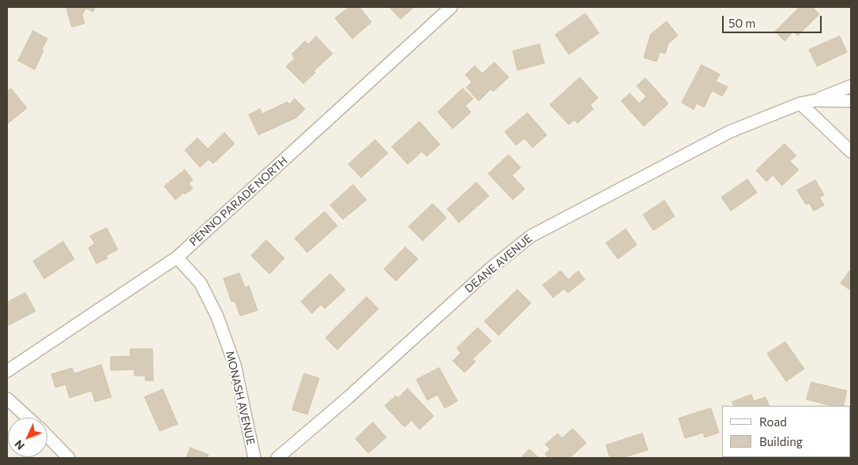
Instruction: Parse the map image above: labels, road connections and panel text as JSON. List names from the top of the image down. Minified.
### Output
{"streets":{"street":["PENNO PARADE NORTH","DEANE AVENUE","MONASH AVENUE"]},"crossings":[["PENNO PARADE NORTH","MONASH AVENUE"]],"legend":["Road","Building"],"scale_bar":"50 m","north":"bottom left"}
